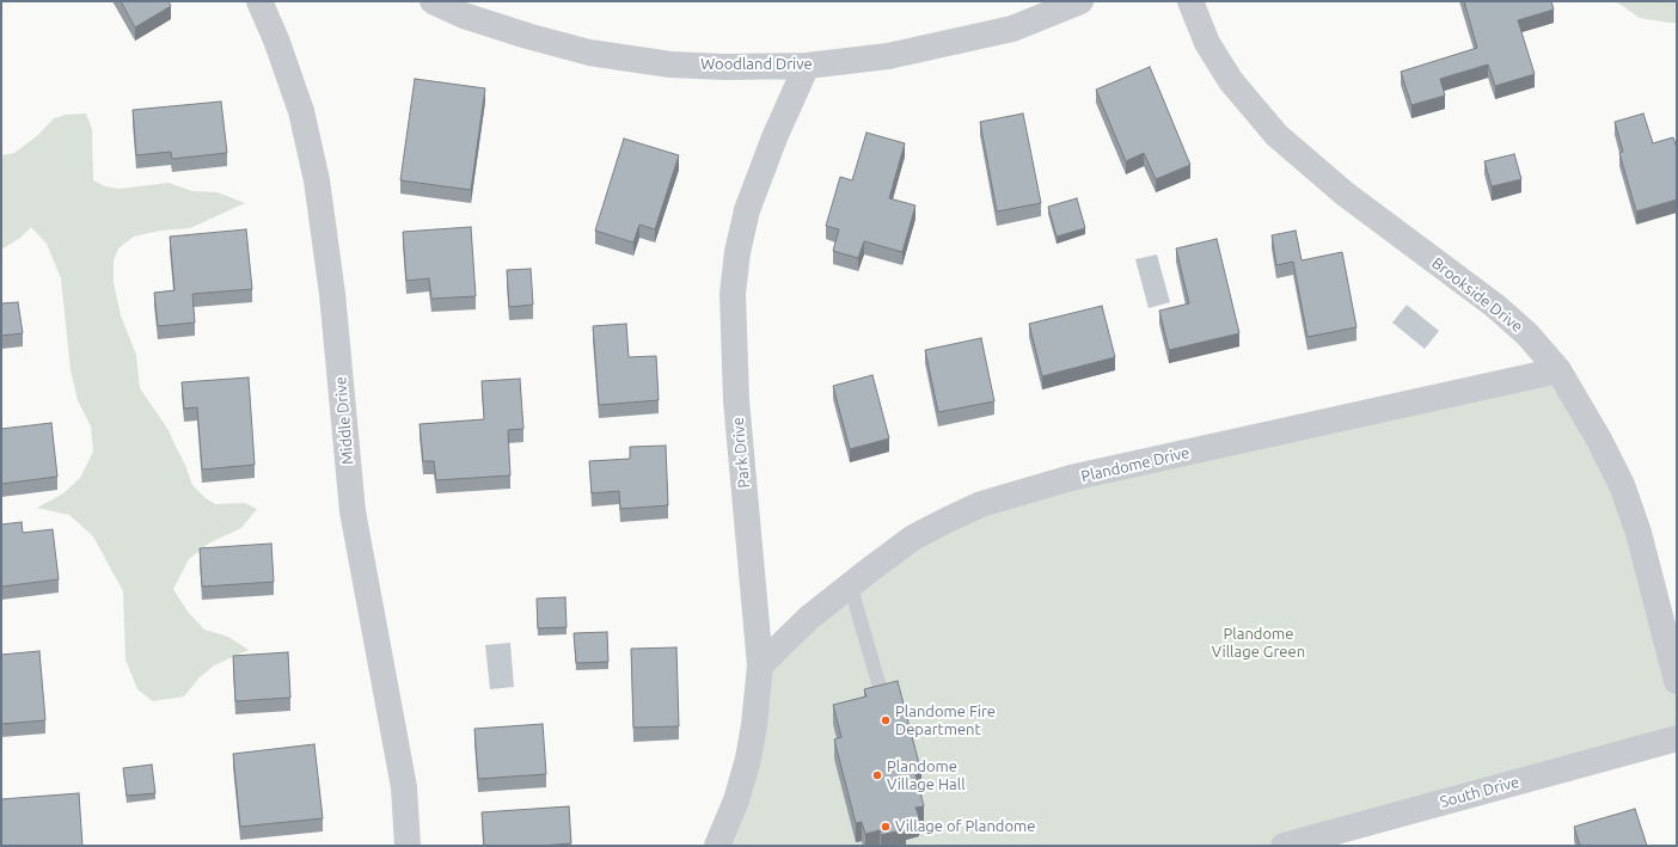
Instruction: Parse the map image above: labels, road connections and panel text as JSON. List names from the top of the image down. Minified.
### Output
{"streets":{"street":["Woodland Drive","Brookside Drive","Middle Drive","Park Drive","Plandome Drive","South Drive"]},"crossings":[["Woodland Drive","Park Drive"],["Brookside Drive","Plandome Drive"],["Park Drive","Plandome Drive"]],"parks":["Plandome Village Green"],"places":["Plandome Fire Department","Plandome Village Hall","Village of Plandome"]}
